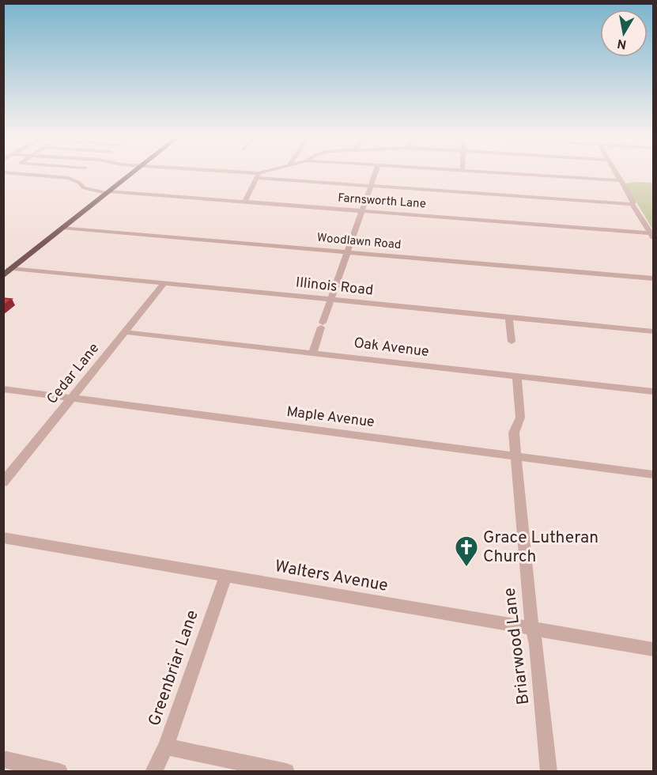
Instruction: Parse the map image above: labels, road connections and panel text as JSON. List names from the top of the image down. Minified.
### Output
{"streets":{"street":["Farnsworth Lane","Woodlawn Road","Illinois Road","Oak Avenue","Cedar Lane","Maple Avenue","Walters Avenue","Briarwood Lane","Greenbriar Lane"]},"crossings":[["Illinois Road","Cedar Lane"],["Oak Avenue","Cedar Lane"],["Oak Avenue","Briarwood Lane"],["Cedar Lane","Maple Avenue"],["Maple Avenue","Briarwood Lane"],["Walters Avenue","Briarwood Lane"],["Walters Avenue","Greenbriar Lane"]],"places":{"church":["Grace Lutheran Church"]},"north":"bottom"}
